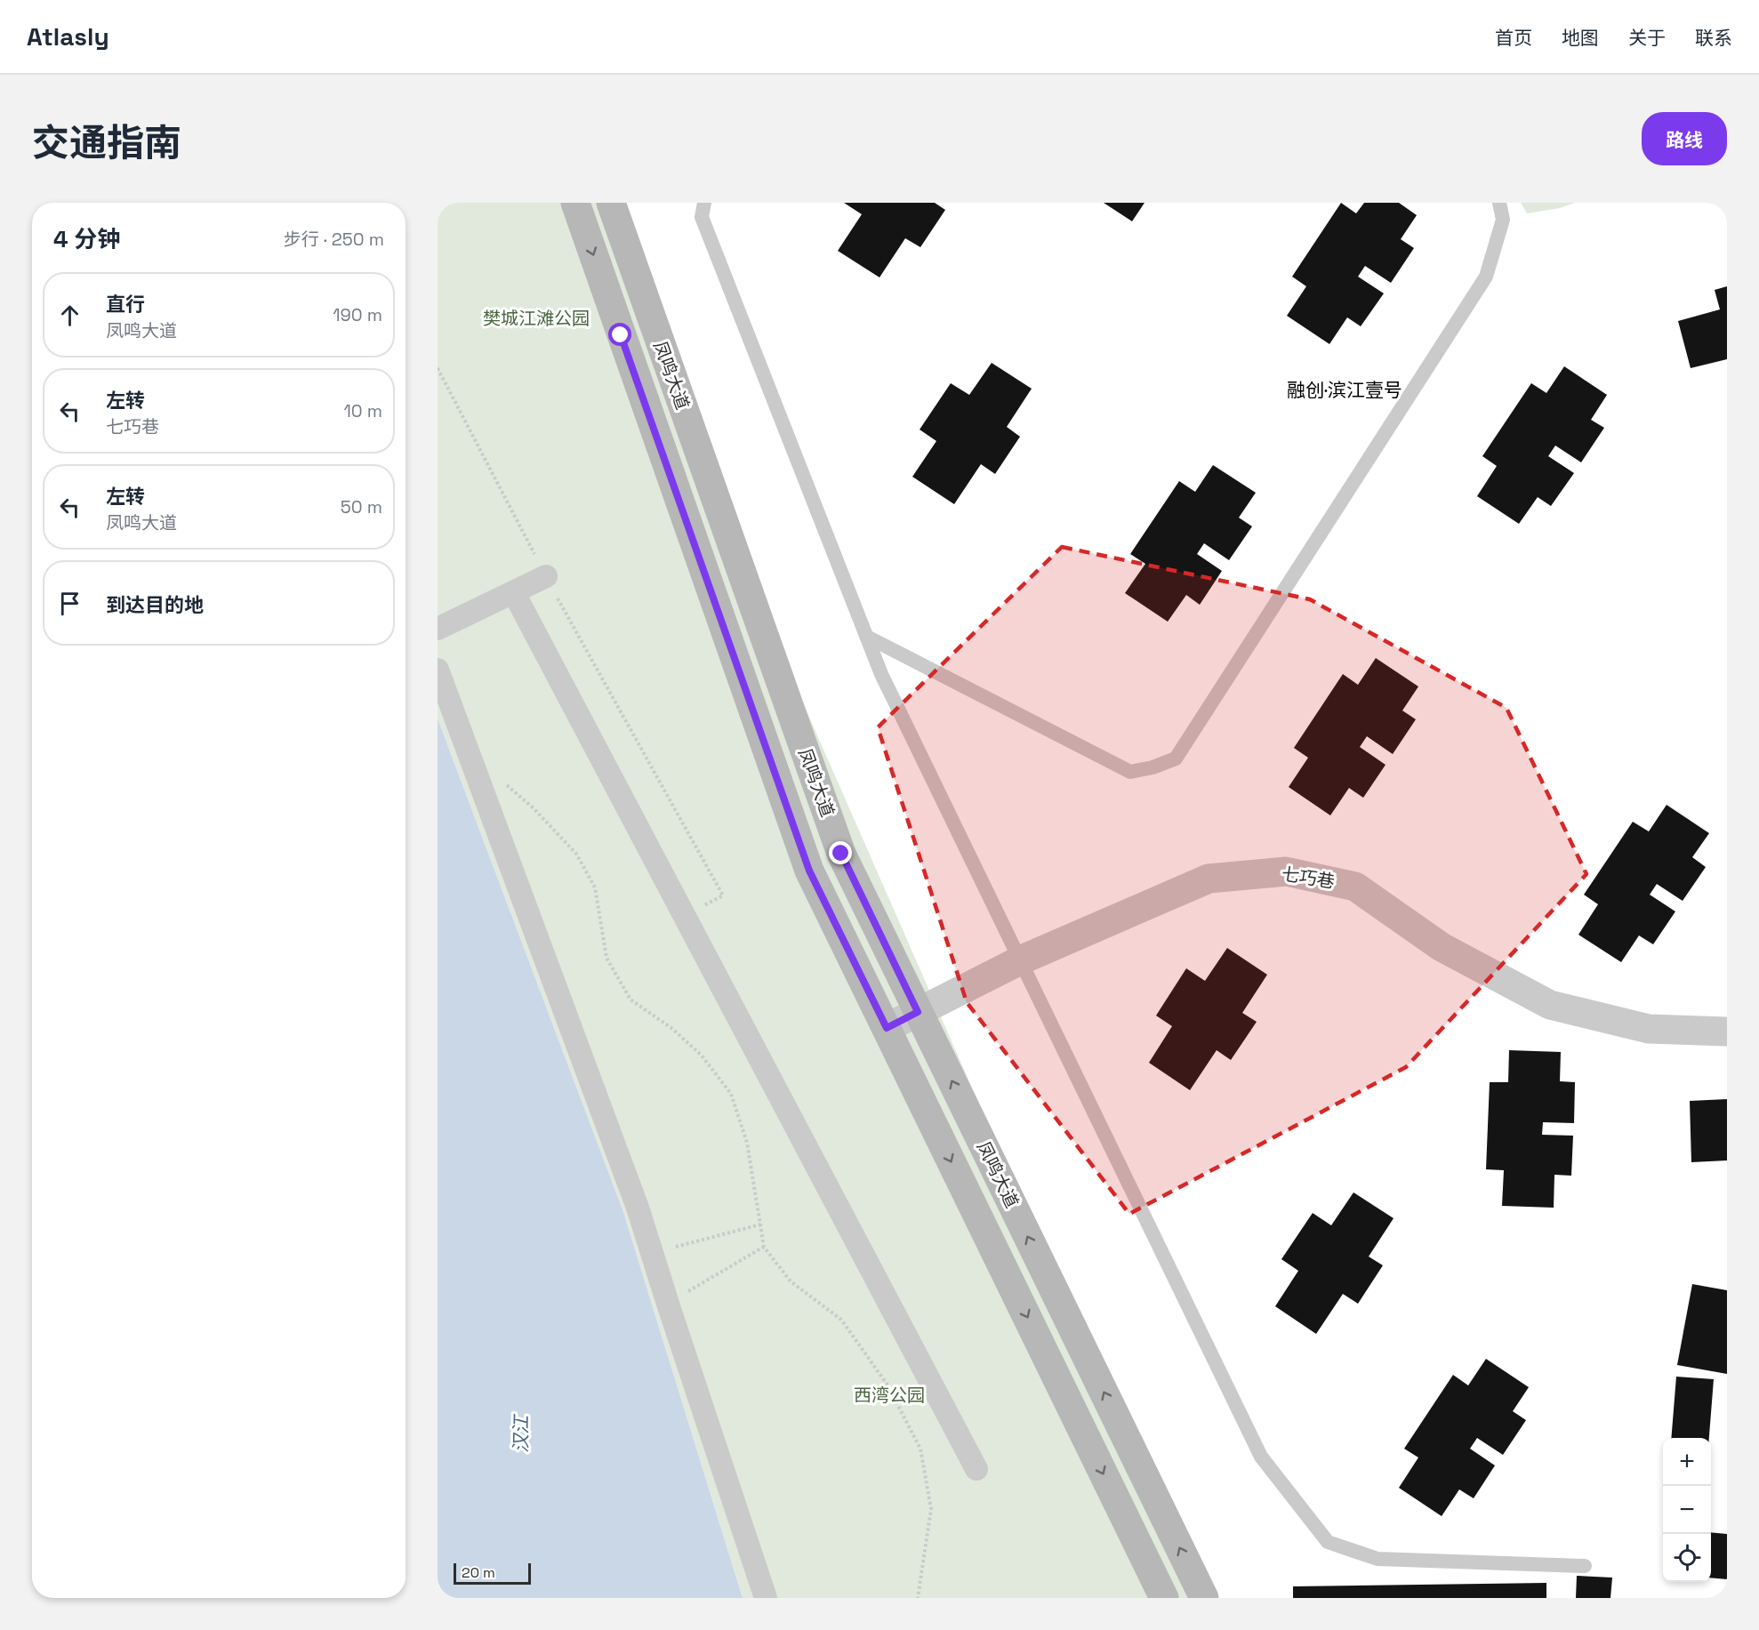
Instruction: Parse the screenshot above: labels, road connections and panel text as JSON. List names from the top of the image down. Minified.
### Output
{"streets":{"main road":["凤鸣大道"],"street":["七巧巷"]},"crossings":[["凤鸣大道","七巧巷"]],"districts":["融创·滨江壹号"],"water":["汉江"],"parks":["樊城江滩公园","西湾公园"],"scale_bar":"20 m","page":{"header":"Atlasly","nav":["首页","地图","关于","联系"],"title":"交通指南","buttons":"路线","heading":["4 分钟","步行 · 250 m"],"list":[["直行","凤鸣大道","190 m"],["左转","七巧巷","10 m"],["左转","凤鸣大道","50 m"],"到达目的地"],"map_buttons":["+","−"],"scale":"20 m"}}
